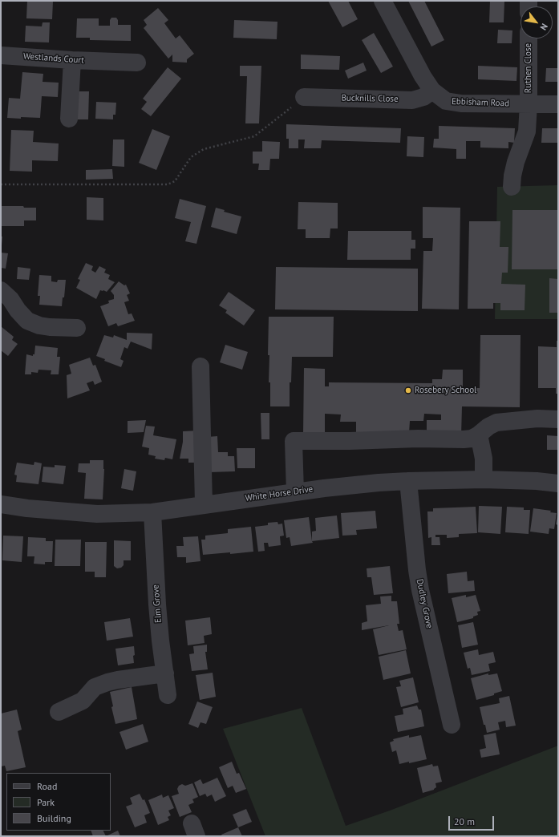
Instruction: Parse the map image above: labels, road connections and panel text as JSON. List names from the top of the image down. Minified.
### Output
{"streets":{"street":["Westlands Court","Ruthen Close","Bucknills Close","Ebbisham Road","White Horse Drive","Elm Grove","Dudley Grove"]},"crossings":[["Ruthen Close","Ebbisham Road"],["Bucknills Close","Ebbisham Road"],["White Horse Drive","Elm Grove"],["White Horse Drive","Dudley Grove"]],"places":["Rosebery School"],"legend":["Road","Park","Building"],"scale_bar":"20 m","north":"bottom right"}
